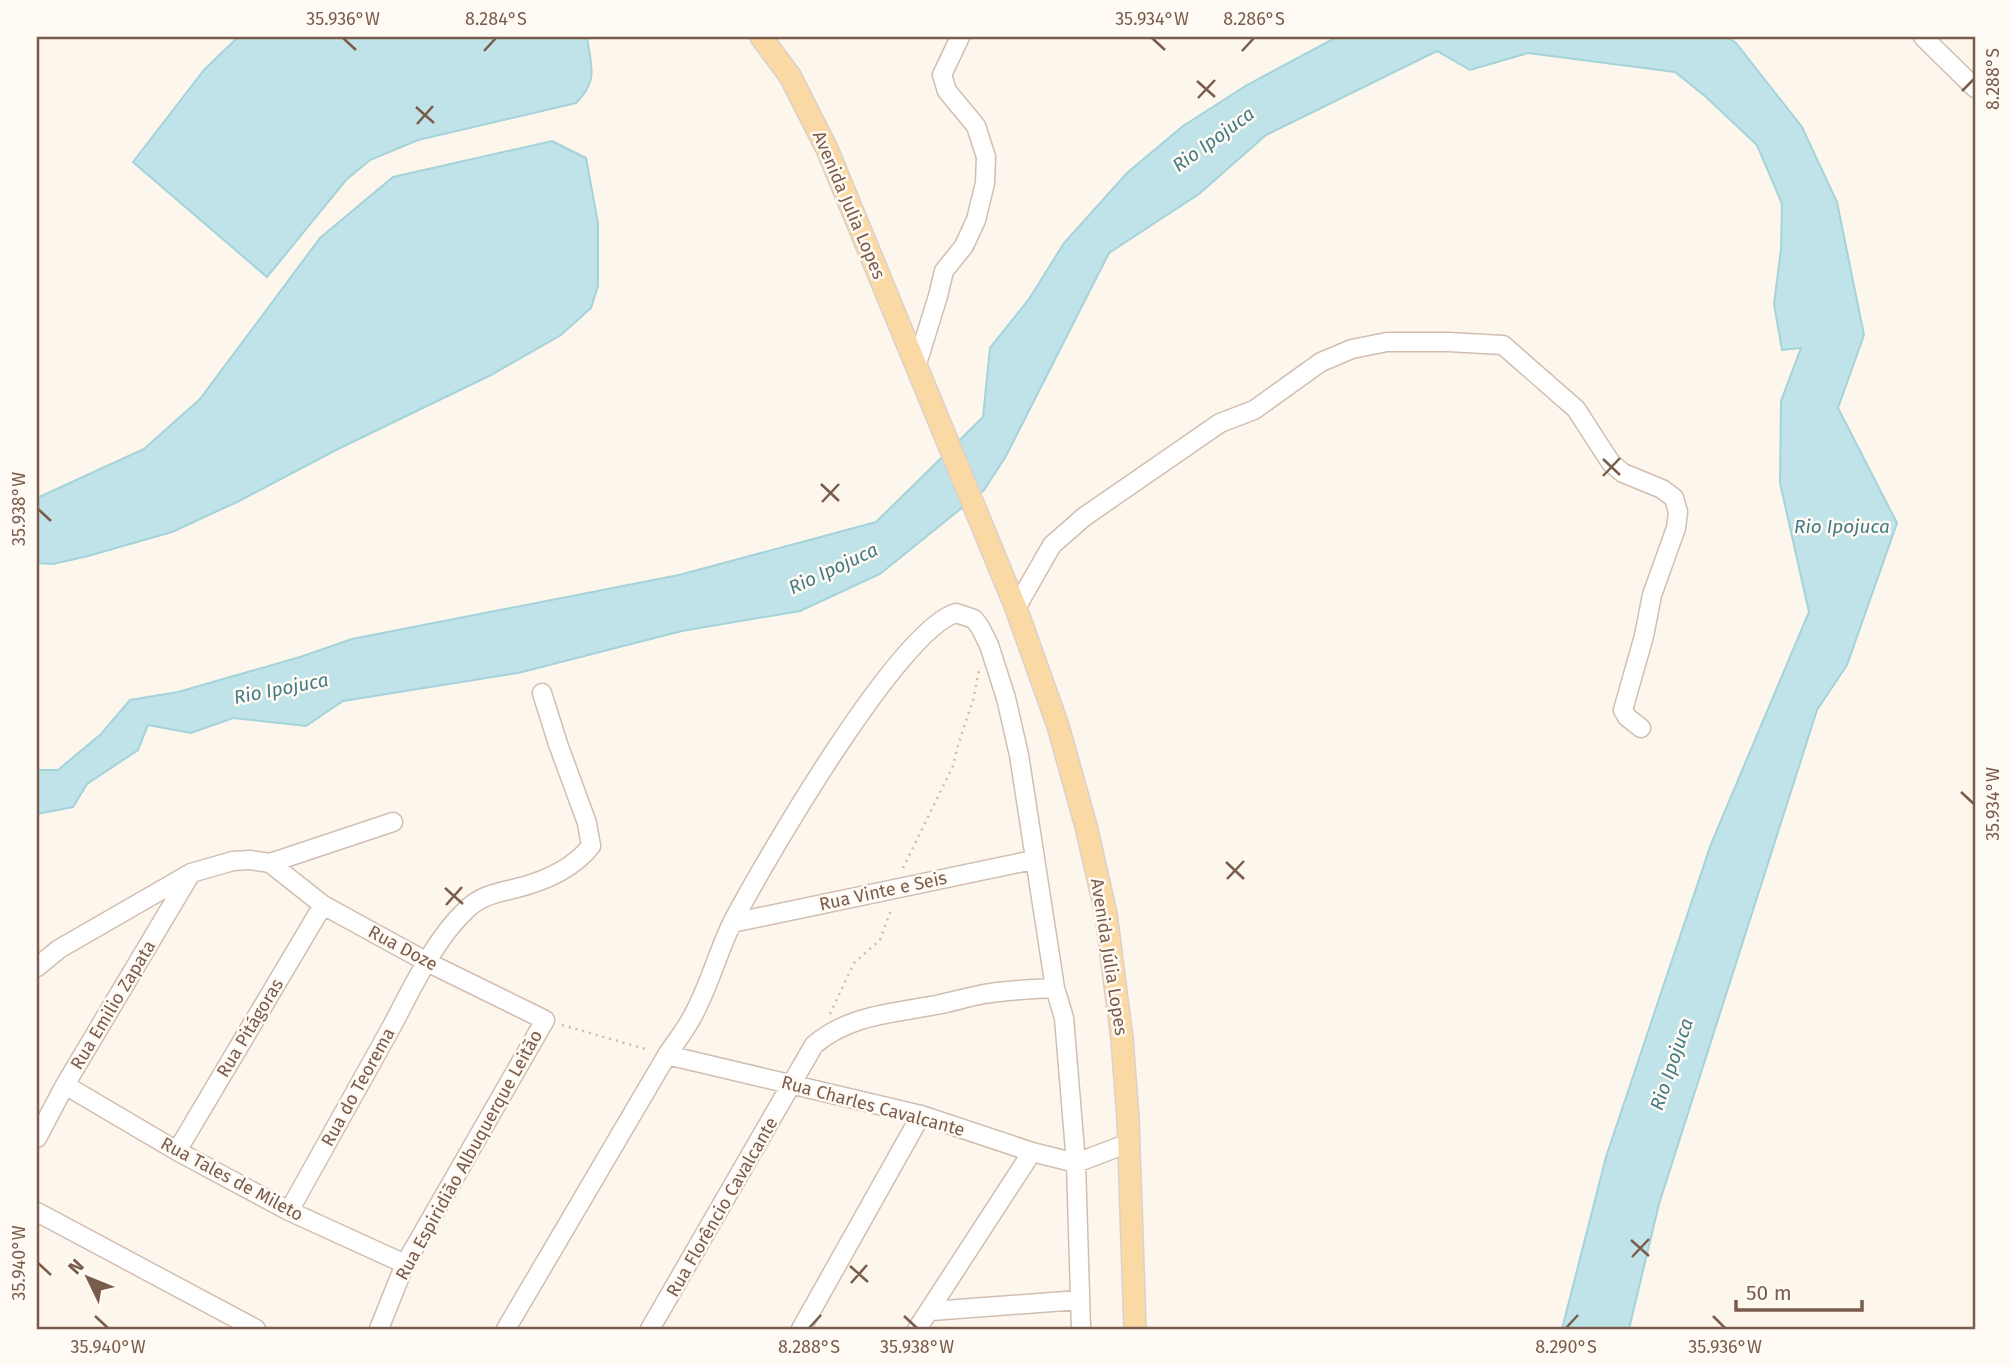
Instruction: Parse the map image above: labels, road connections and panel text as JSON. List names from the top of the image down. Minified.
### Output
{"streets":{"main road":["Avenida Julia Lopes","Avenida Júlia Lopes"],"street":["Rua Vinte e Seis","Rua Doze","Rua Emilio Zapata","Rua Pitágoras","Rua do Teorema","Rua Charles Cavalcante","Rua Espiridião Albuquerque Leitão","Rua Tales de Mileto","Rua Florêncio Cavalcante"]},"crossings":[["Avenida Julia Lopes","Avenida Júlia Lopes"],["Rua Doze","Rua Pitágoras"],["Rua Doze","Rua do Teorema"],["Rua Doze","Rua Espiridião Albuquerque Leitão"],["Rua Emilio Zapata","Rua Tales de Mileto"],["Rua Pitágoras","Rua Tales de Mileto"],["Rua do Teorema","Rua Tales de Mileto"],["Rua Charles Cavalcante","Rua Florêncio Cavalcante"],["Rua Espiridião Albuquerque Leitão","Rua Tales de Mileto"]],"water":["Rio Ipojuca"],"scale_bar":"50 m","north":"top left","coordinates":["35.936°W","8.284°S","35.934°W","8.286°S","8.288°S","35.938°W","35.940°W","8.290°S"]}
